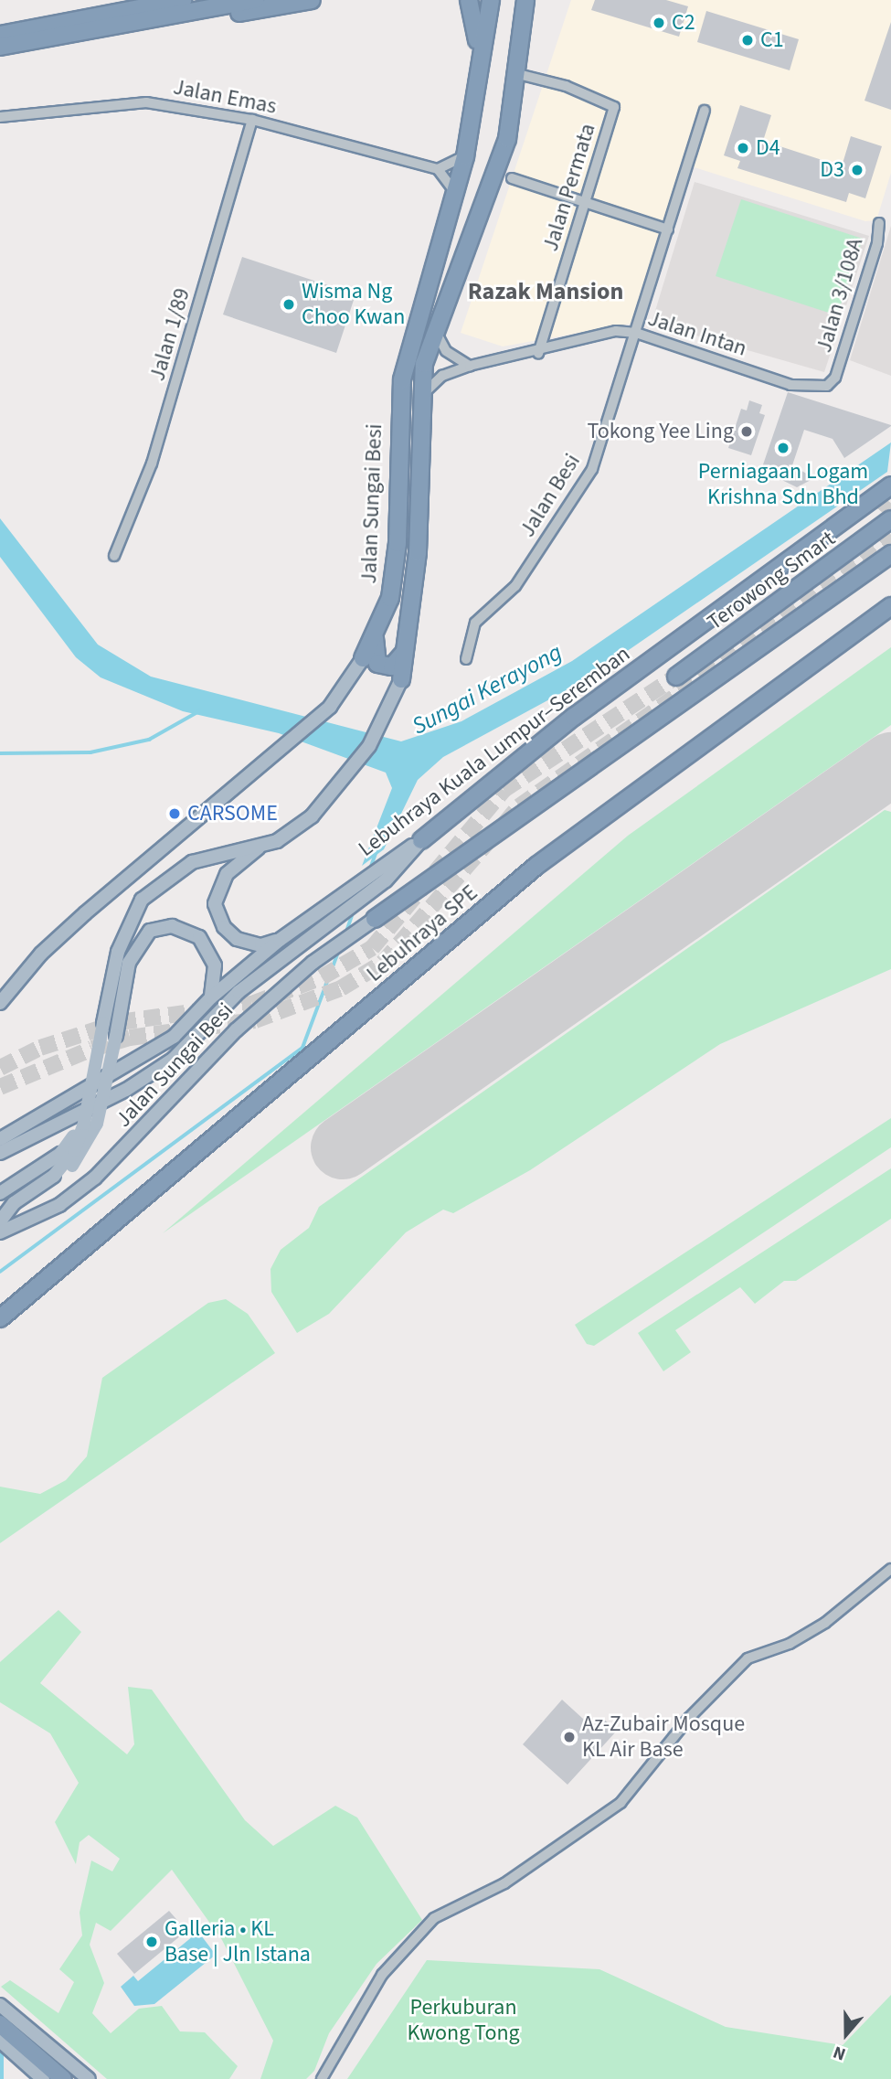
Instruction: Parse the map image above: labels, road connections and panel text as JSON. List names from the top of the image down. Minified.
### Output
{"streets":{"highway":["Jalan Sungai Besi","Terowong Smart","Lebuhraya Kuala Lumpur–Seremban","Lebuhraya SPE"],"street":["Jalan Emas","Jalan Permata","Jalan 3/108A","Jalan Intan","Jalan 1/89","Jalan Besi"]},"crossings":[["Jalan Emas","Jalan 1/89"],["Jalan Permata","Jalan Intan"],["Jalan Permata","Jalan Sungai Besi"],["Jalan 3/108A","Jalan Intan"],["Jalan Intan","Jalan Besi"],["Jalan Intan","Jalan Sungai Besi"]],"districts":["Razak Mansion"],"water":["Sungai Kerayong"],"parks":["Perkuburan Kwong Tong"],"places":["C2","C1","D4","D3","Wisma Ng Choo Kwan","Tokong Yee Ling","Perniagaan Logam Krishna Sdn Bhd","CARSOME","Az-Zubair Mosque KL Air Base","Galleria • KL Base | Jln Istana"],"north":"bottom"}
